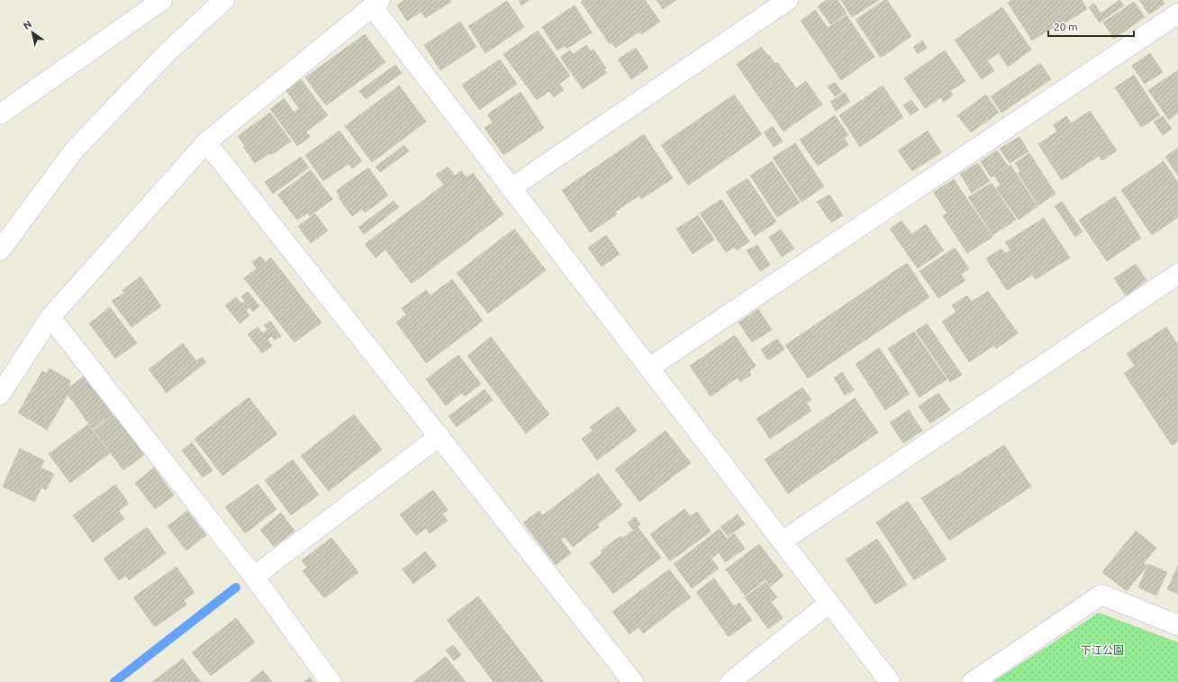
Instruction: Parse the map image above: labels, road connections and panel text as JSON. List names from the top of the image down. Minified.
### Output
{"parks":["下江公園"],"scale_bar":"20 m","north":"top left"}
